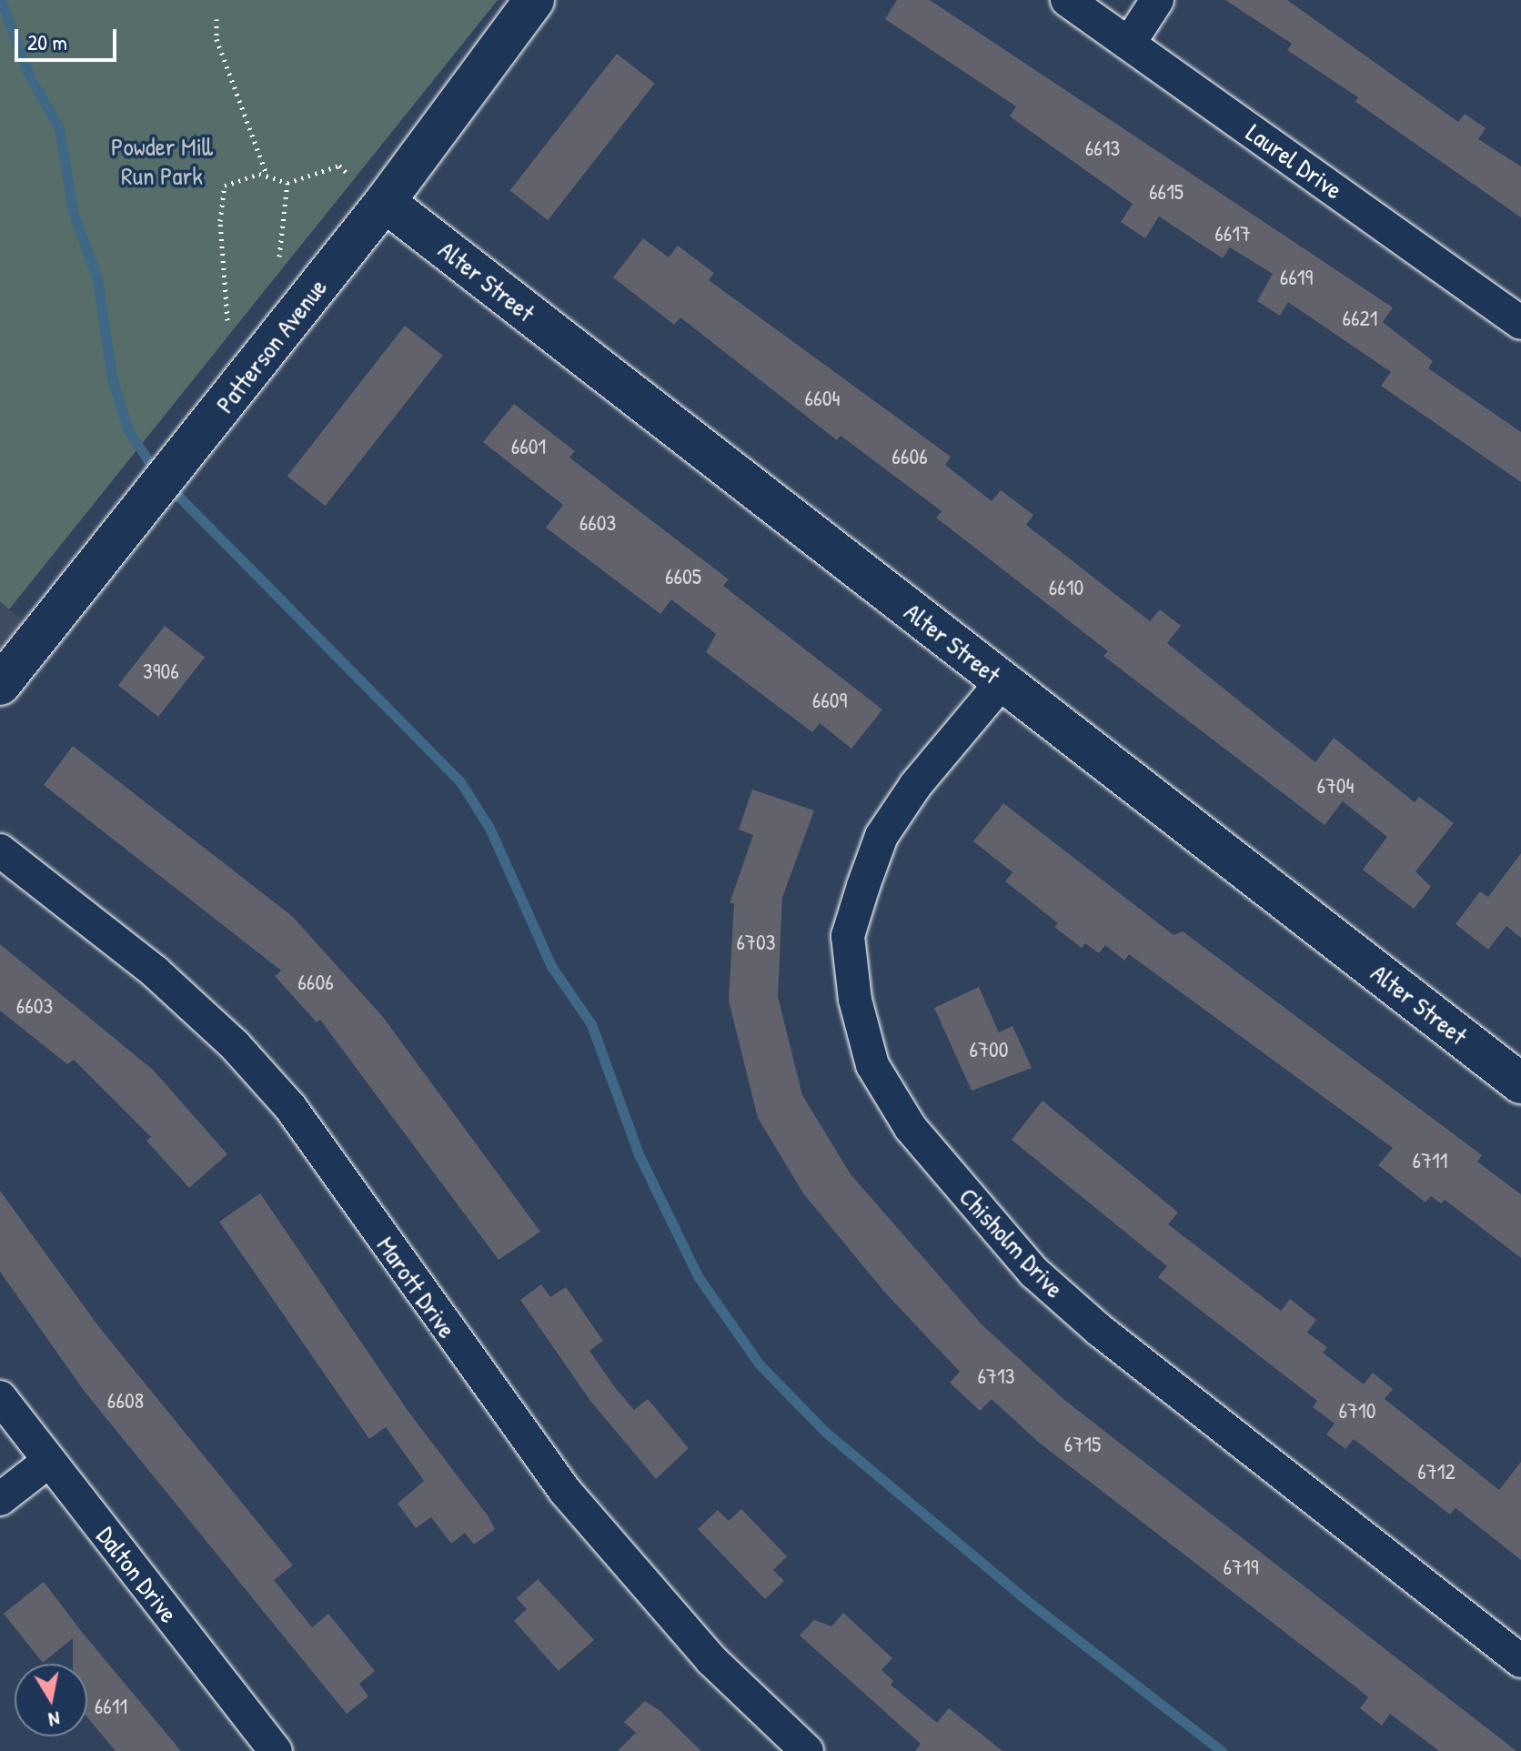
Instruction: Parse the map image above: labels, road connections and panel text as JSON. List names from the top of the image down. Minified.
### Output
{"streets":{"street":["Laurel Drive","Alter Street","Patterson Avenue","Chisholm Drive","Marott Drive","Dalton Drive"]},"crossings":[["Alter Street","Patterson Avenue"],["Alter Street","Chisholm Drive"]],"parks":["Powder Mill Run Park"],"house_numbers":["6613","6615","6617","6619","6621","6604","6601","6606","6603","6605","6610","3906","6609","6704","6703","6606","6603","6700","6711","6713","6608","6710","6715","6712","6719","6611"],"scale_bar":"20 m","north":"bottom"}
